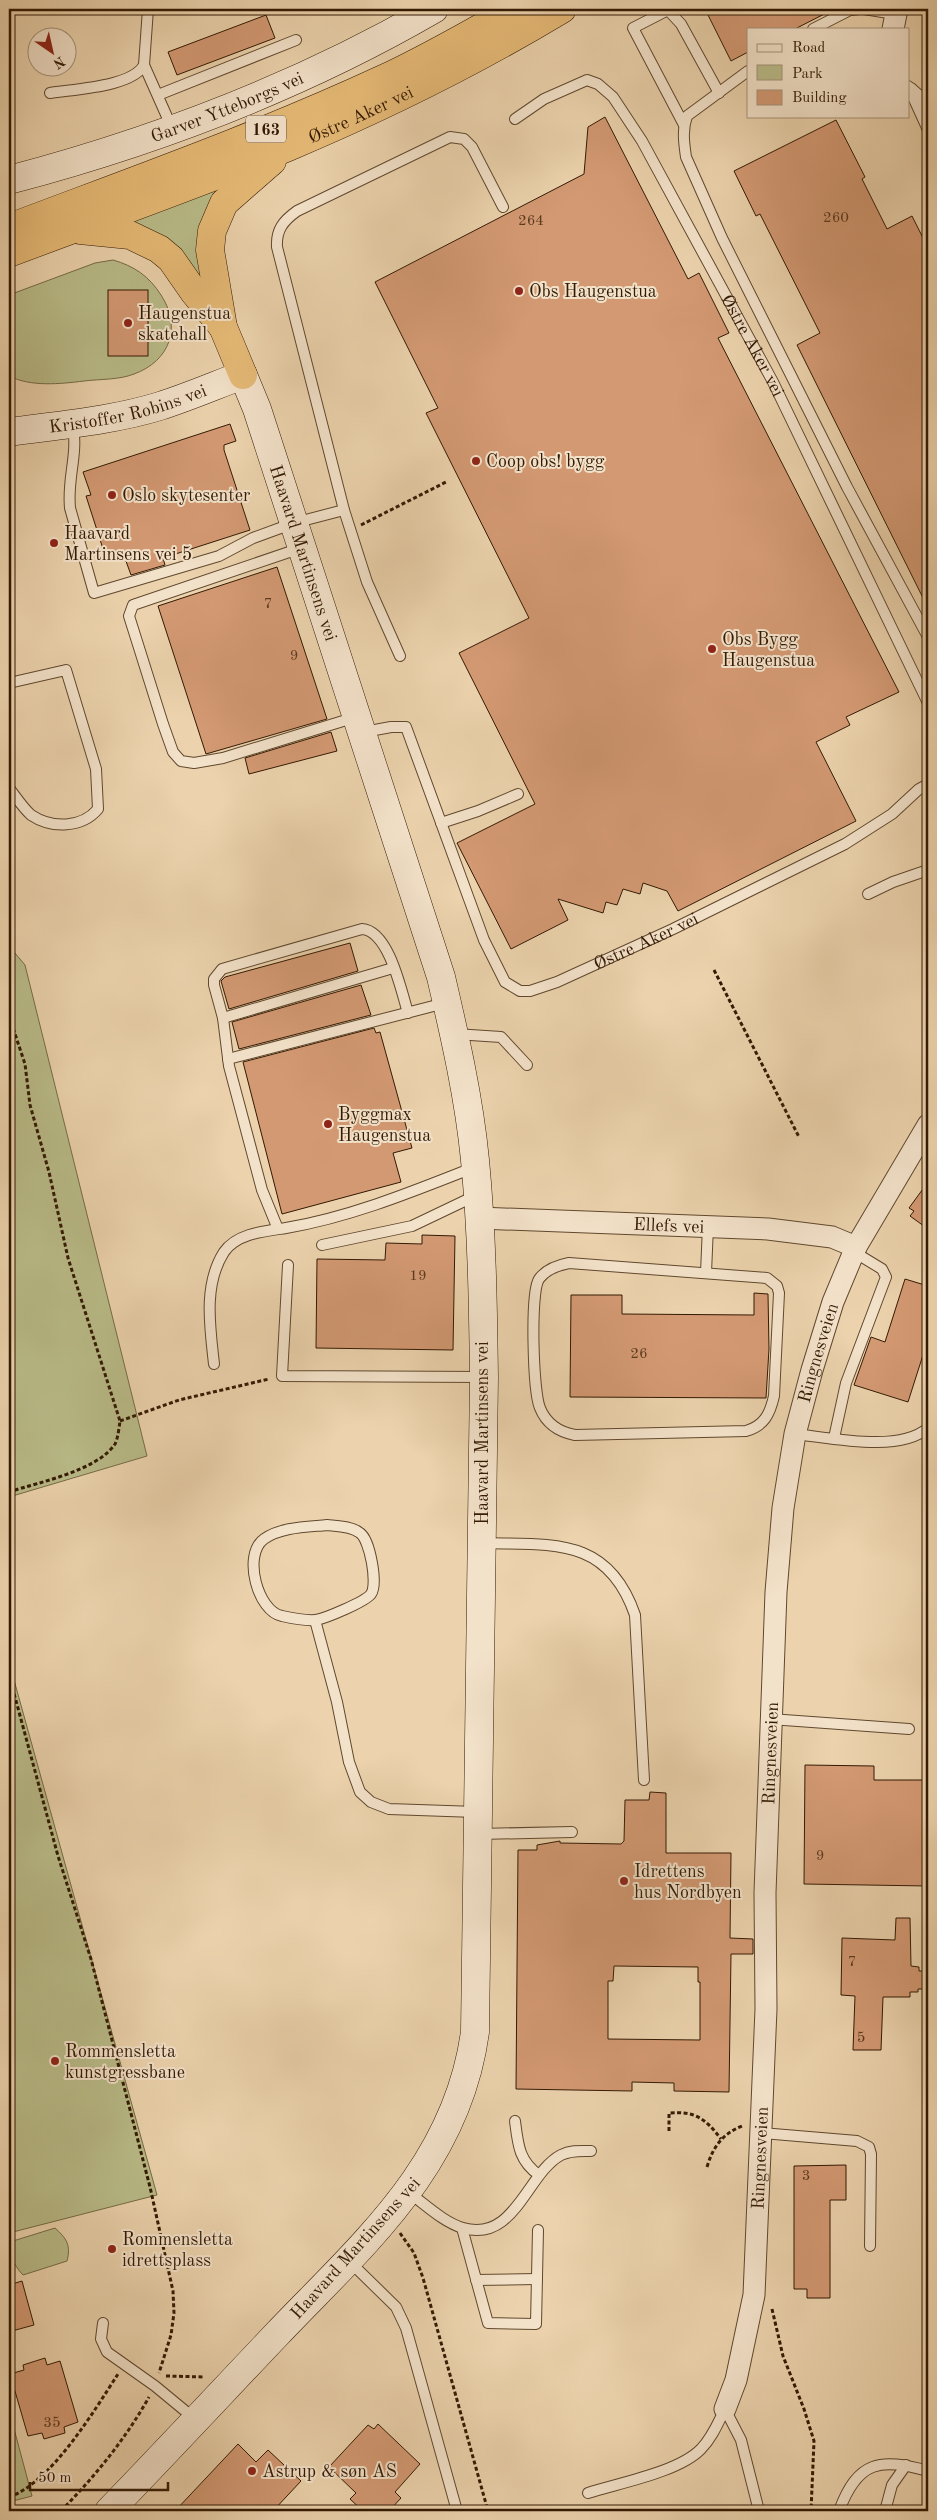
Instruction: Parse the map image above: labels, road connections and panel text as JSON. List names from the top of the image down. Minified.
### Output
{"streets":{"highway":["Østre Aker vei","163"],"street":["Garver Ytteborgs vei","Kristoffer Robins vei","Haavard Martinsens vei","Ellefs vei","Ringnesveien"]},"crossings":[["Østre Aker vei","Haavard Martinsens vei"],["Kristoffer Robins vei","Haavard Martinsens vei"],["Haavard Martinsens vei","Ellefs vei"],["Ellefs vei","Ringnesveien"]],"places":["Obs Haugenstua","Haugenstua skatehall","Coop obs! bygg","Oslo skytesenter","Haavard Martinsens vei 5","Obs Bygg Haugenstua","Byggmax Haugenstua","Idrettens hus Nordbyen","Rommensletta kunstgressbane","Rommensletta idrettsplass","Astrup & søn AS"],"house_numbers":["260","264","7","9","19","26","9","7","5","3","35"],"legend":["Road","Park","Building"],"scale_bar":"50 m","north":"bottom right"}
